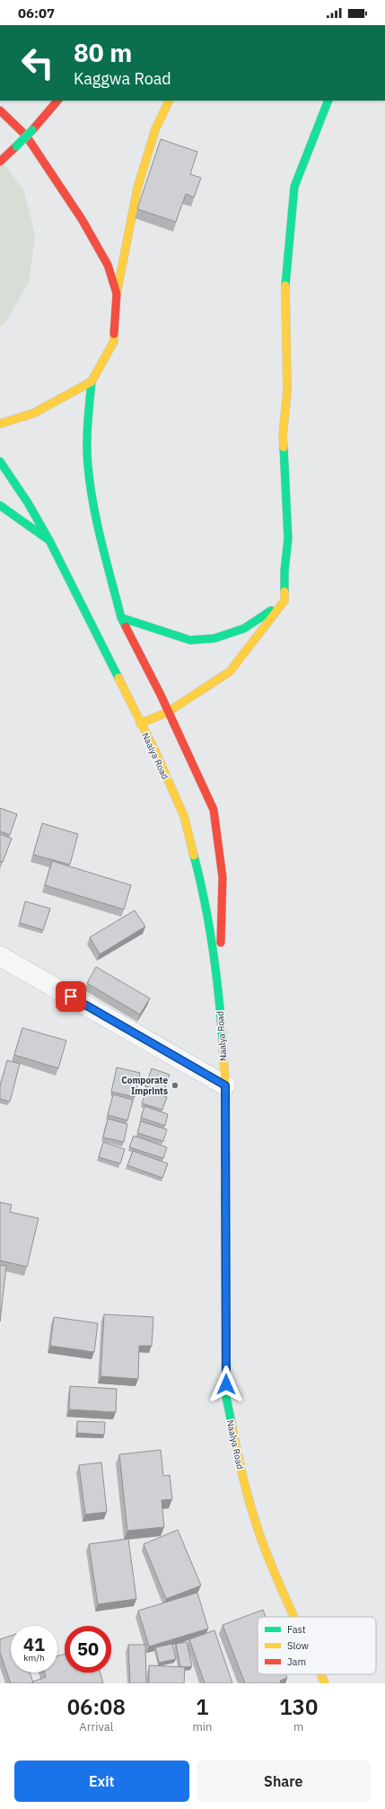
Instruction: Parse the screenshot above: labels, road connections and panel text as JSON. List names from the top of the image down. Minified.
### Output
{"streets":{"main road":["Naalya Road"]},"places":["Comporate Imprints"],"legend":["Fast","Slow","Jam"],"page":{"status":"06:07","turn":["80 m","Kaggwa Road"],"speed":"41 km/h","limit":"50","eta":["06:08","Arrival","1","min","130","m"],"buttons":["Exit","Share"]}}
